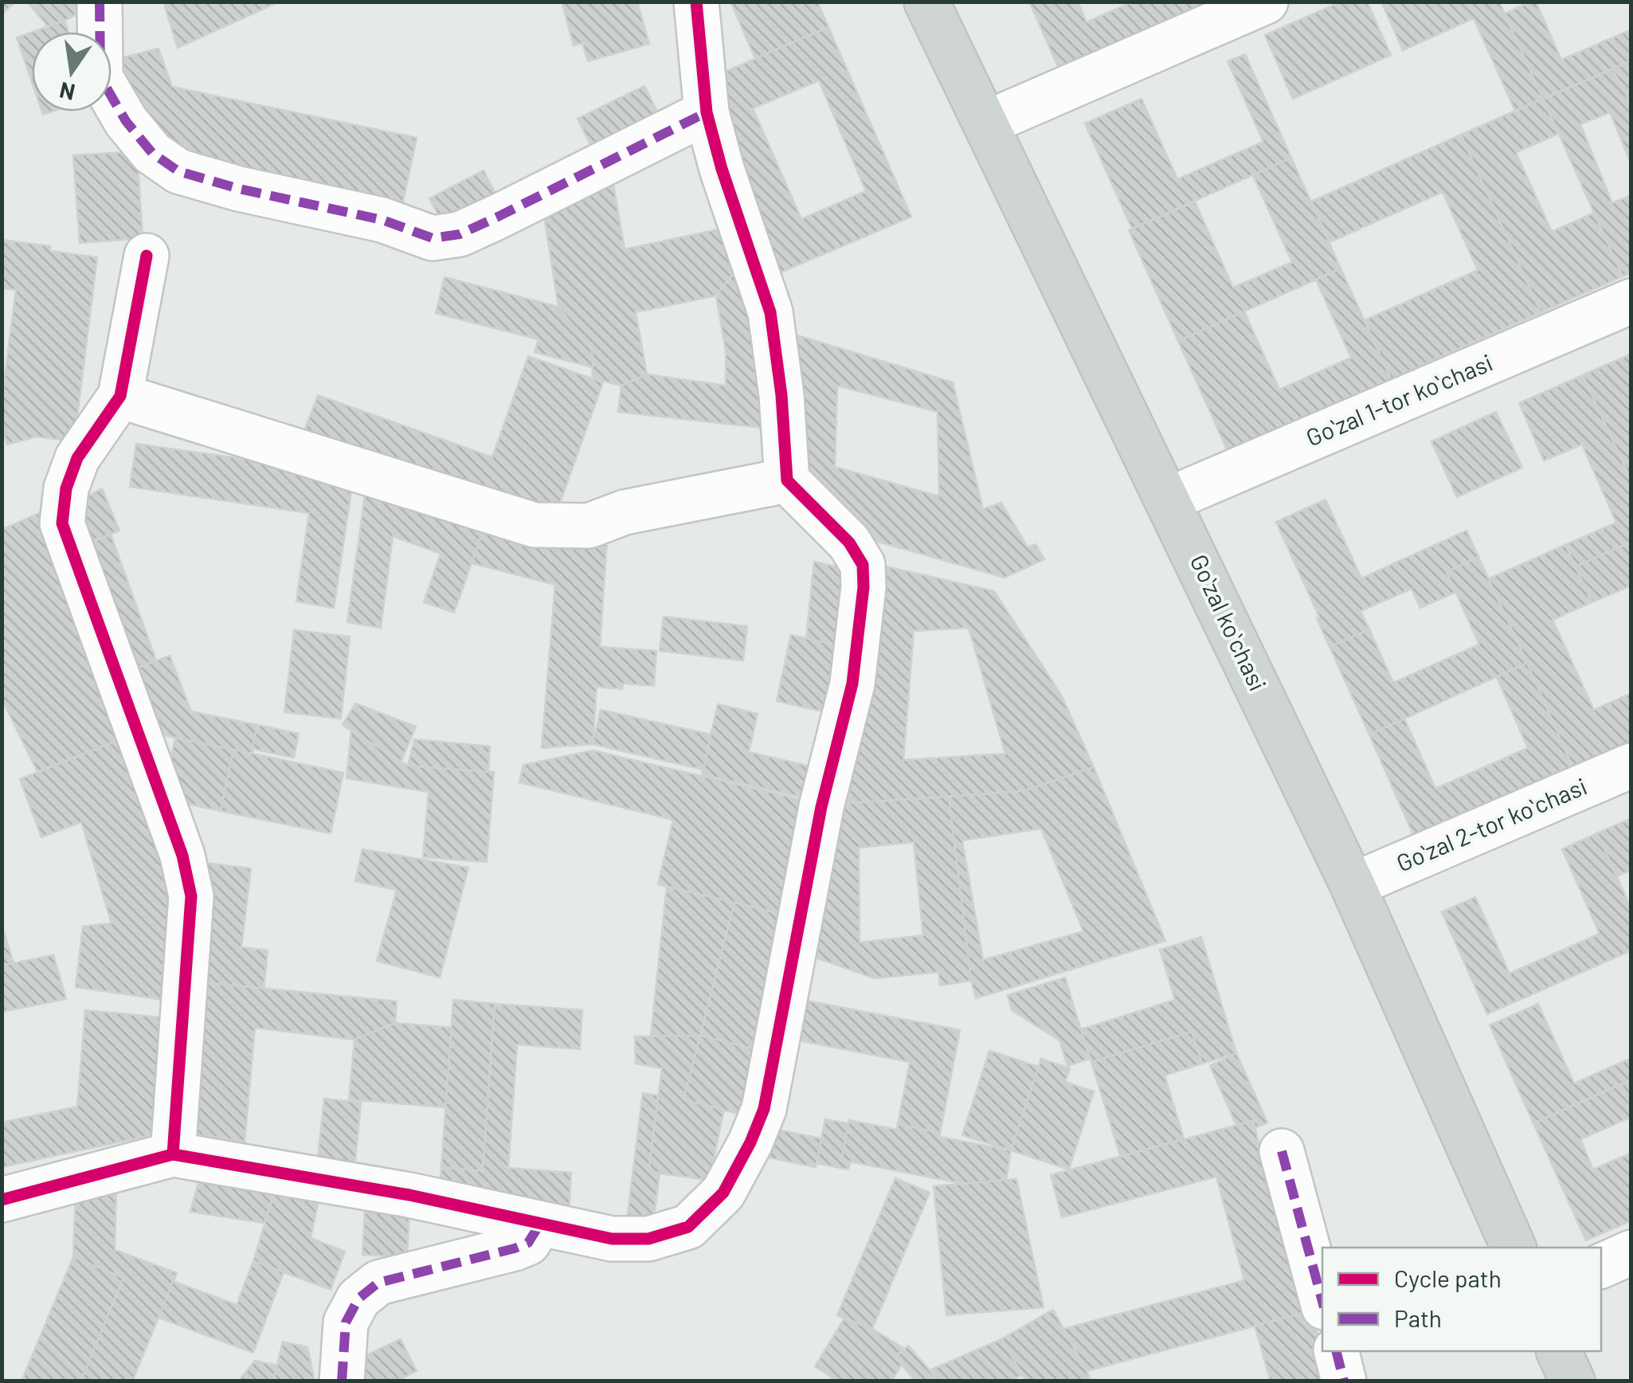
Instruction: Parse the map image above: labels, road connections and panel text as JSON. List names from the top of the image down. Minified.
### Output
{"streets":{"main road":["Goʻzal koʻchasi"],"street":["Goʻzal 1-tor koʻchasi","Goʻzal 2-tor koʻchasi"]},"crossings":[["Goʻzal 1-tor koʻchasi","Goʻzal koʻchasi"],["Goʻzal koʻchasi","Goʻzal 2-tor koʻchasi"]],"legend":["Cycle path","Path"],"north":"bottom"}
